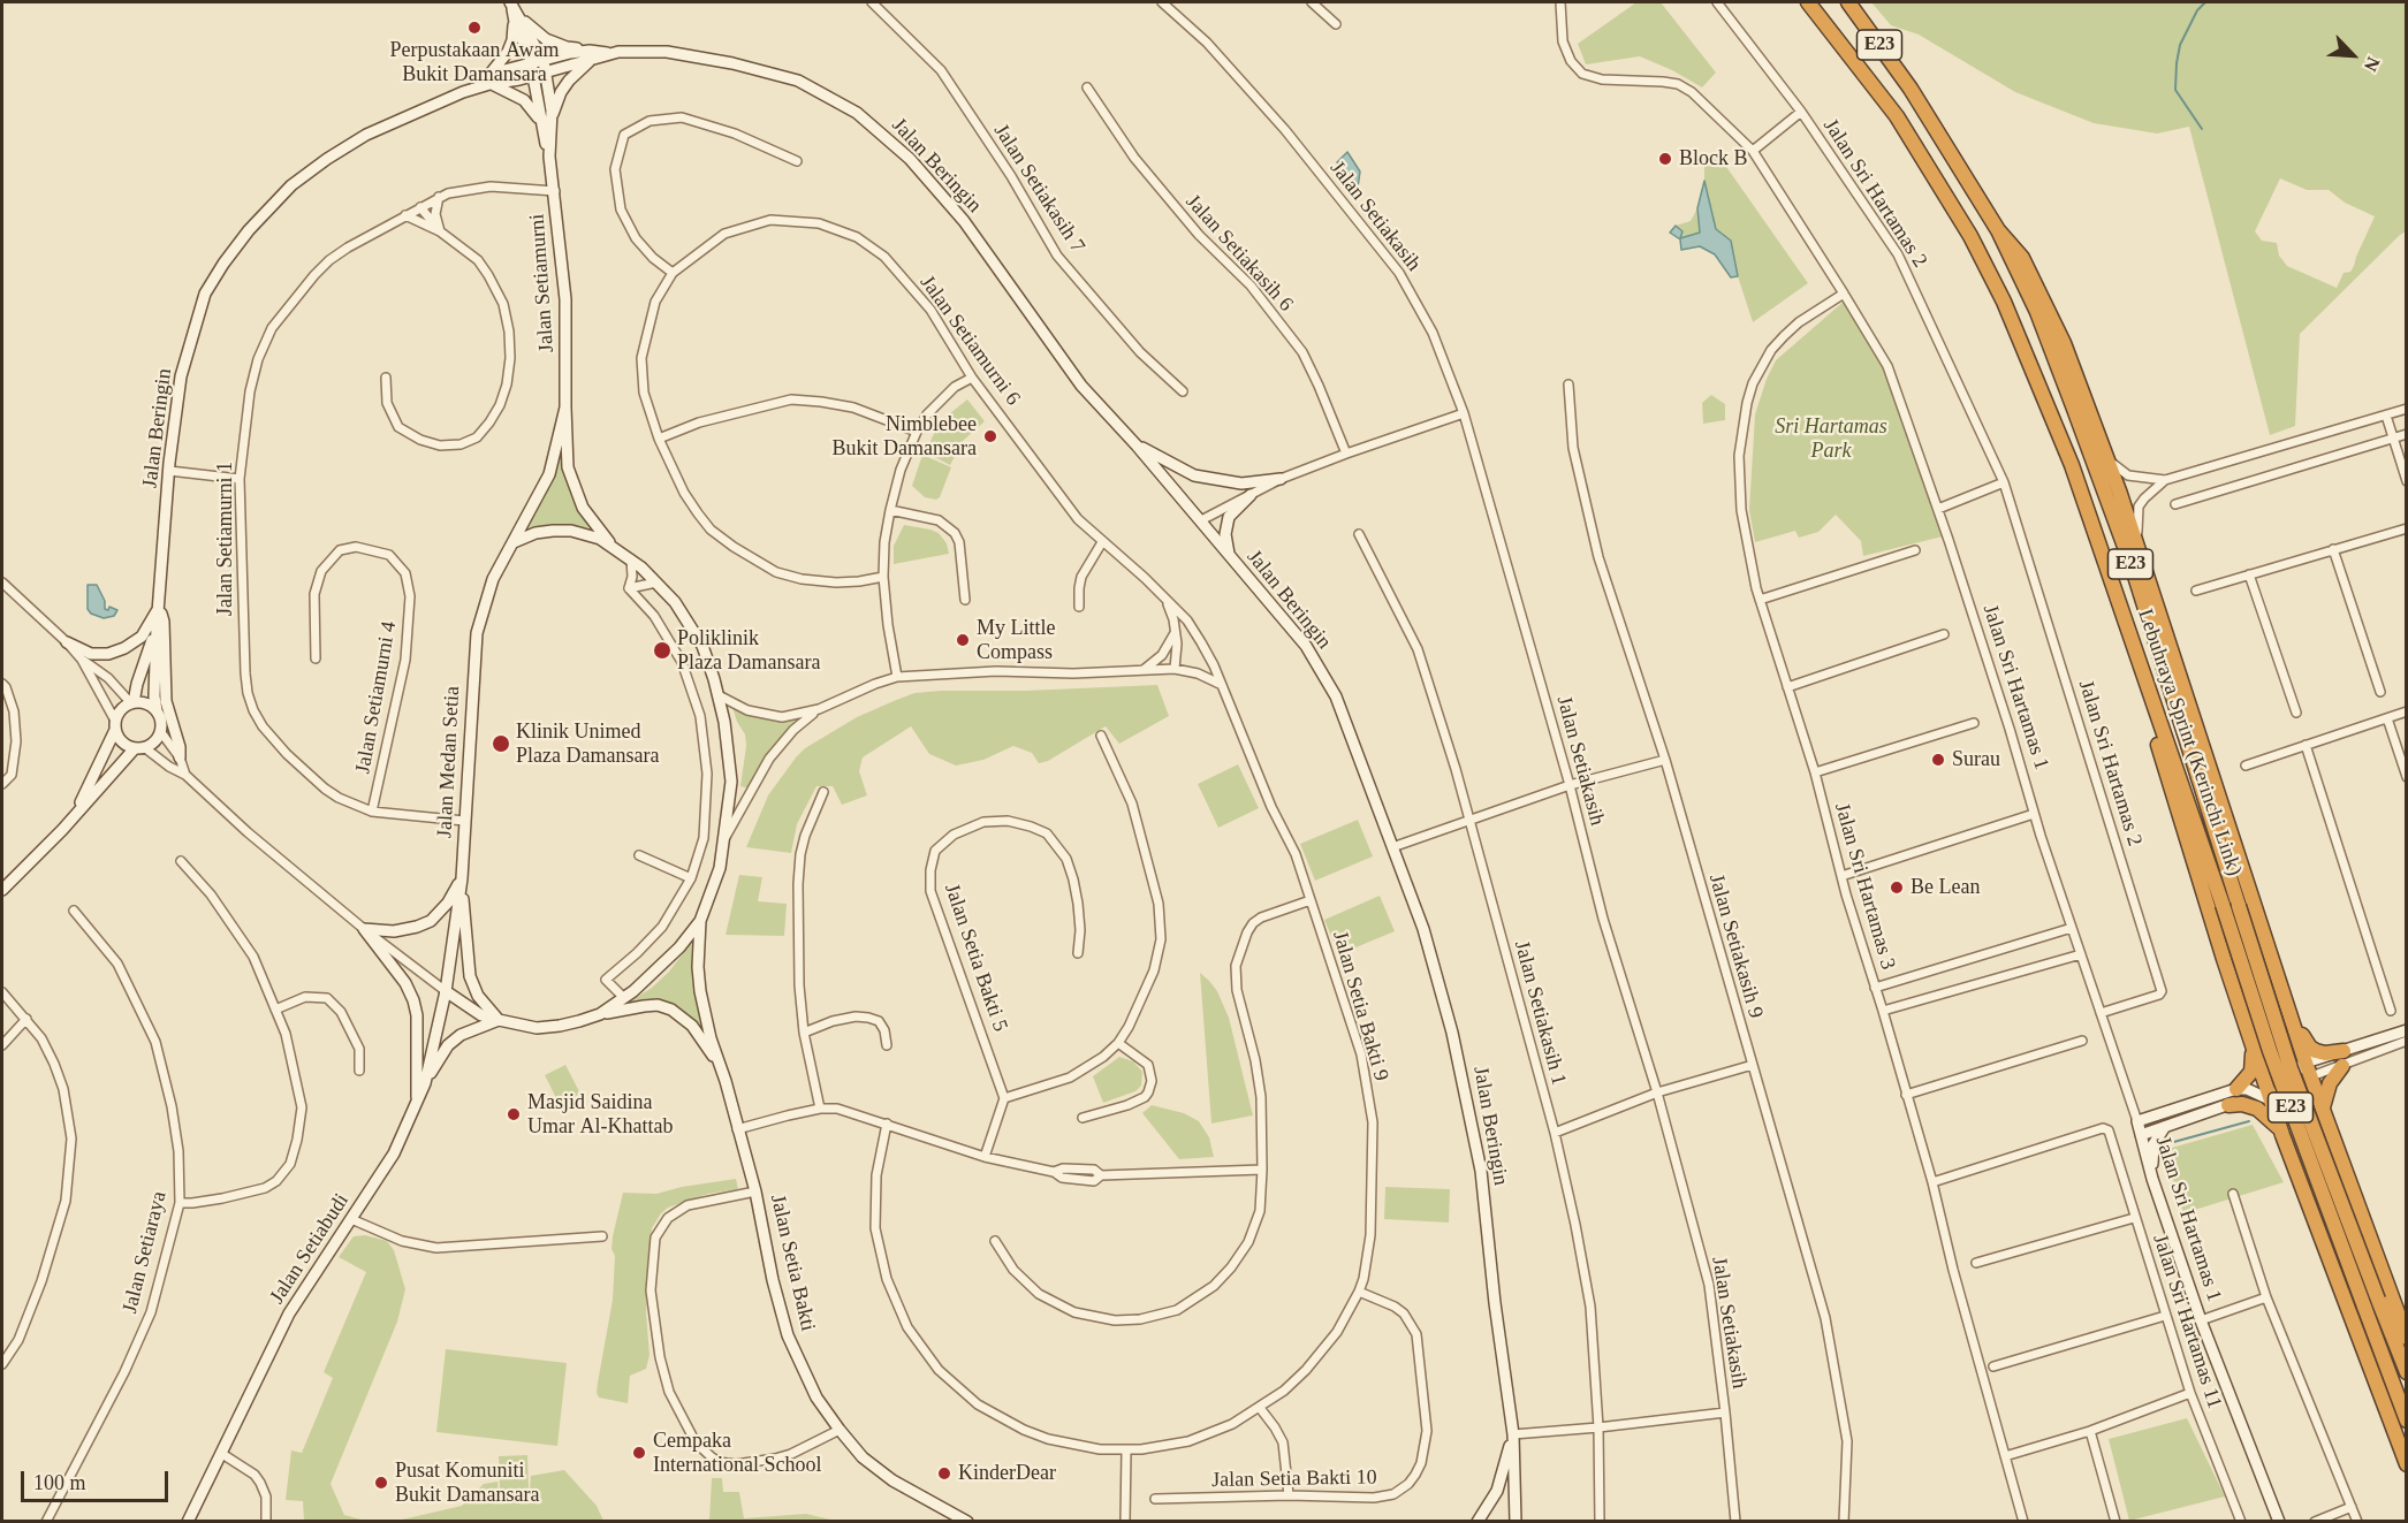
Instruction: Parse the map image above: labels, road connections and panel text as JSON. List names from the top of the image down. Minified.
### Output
{"streets":{"highway":["E23","Lebuhraya Sprint (Kerinchi Link)"],"street":["Jalan Beringin","Jalan Setiakasih 7","Jalan Sri Hartamas 2","Jalan Setiakasih","Jalan Setiakasih 6","Jalan Setiamurni","Jalan Setiamurni 6","Jalan Setiamurni 1","Jalan Sri Hartamas 1","Jalan Setiamurni 4","Jalan Medan Setia","Jalan Sri Hartamas 3","Jalan Setiakasih 9","Jalan Setia Bakti 5","Jalan Setia Bakti 9","Jalan Setiakasih 1","Jalan Setiabudi","Jalan Setiaraya","Jalan Setia Bakti","Jalan Sri Hartamas 11","Jalan Setia Bakti 10"]},"crossings":[["Jalan Beringin","Jalan Setiakasih"],["Jalan Beringin","Jalan Setiamurni"],["Jalan Sri Hartamas 2","Jalan Sri Hartamas 1"],["Jalan Setiakasih","Jalan Setiakasih 1"],["Jalan Setiamurni","Jalan Setiamurni 1"],["Jalan Setiamurni","Jalan Medan Setia"],["Jalan Setiamurni","Jalan Setia Bakti"],["Jalan Setiamurni 6","Jalan Setia Bakti 9"],["Jalan Setiamurni 1","Jalan Setiamurni 4"],["Jalan Setiamurni 1","Jalan Medan Setia"],["Jalan Sri Hartamas 1","Jalan Sri Hartamas 3"],["Jalan Medan Setia","Jalan Setiabudi"],["Jalan Medan Setia","Jalan Setia Bakti"],["Jalan Sri Hartamas 3","Jalan Sri Hartamas 11"],["Jalan Setia Bakti 9","Jalan Setia Bakti 10"],["Jalan Setiabudi","Jalan Setia Bakti"]],"parks":["Sri Hartamas Park"],"places":["Perpustakaan Awam Bukit Damansara","Block B","Nimblebee Bukit Damansara","My Little Compass","Poliklinik Plaza Damansara","Klinik Unimed Plaza Damansara","Surau","Be Lean","Masjid Saidina Umar Al-Khattab","Cempaka International School","KinderDear","Pusat Komuniti Bukit Damansara"],"scale_bar":"100 m","north":"bottom right"}
